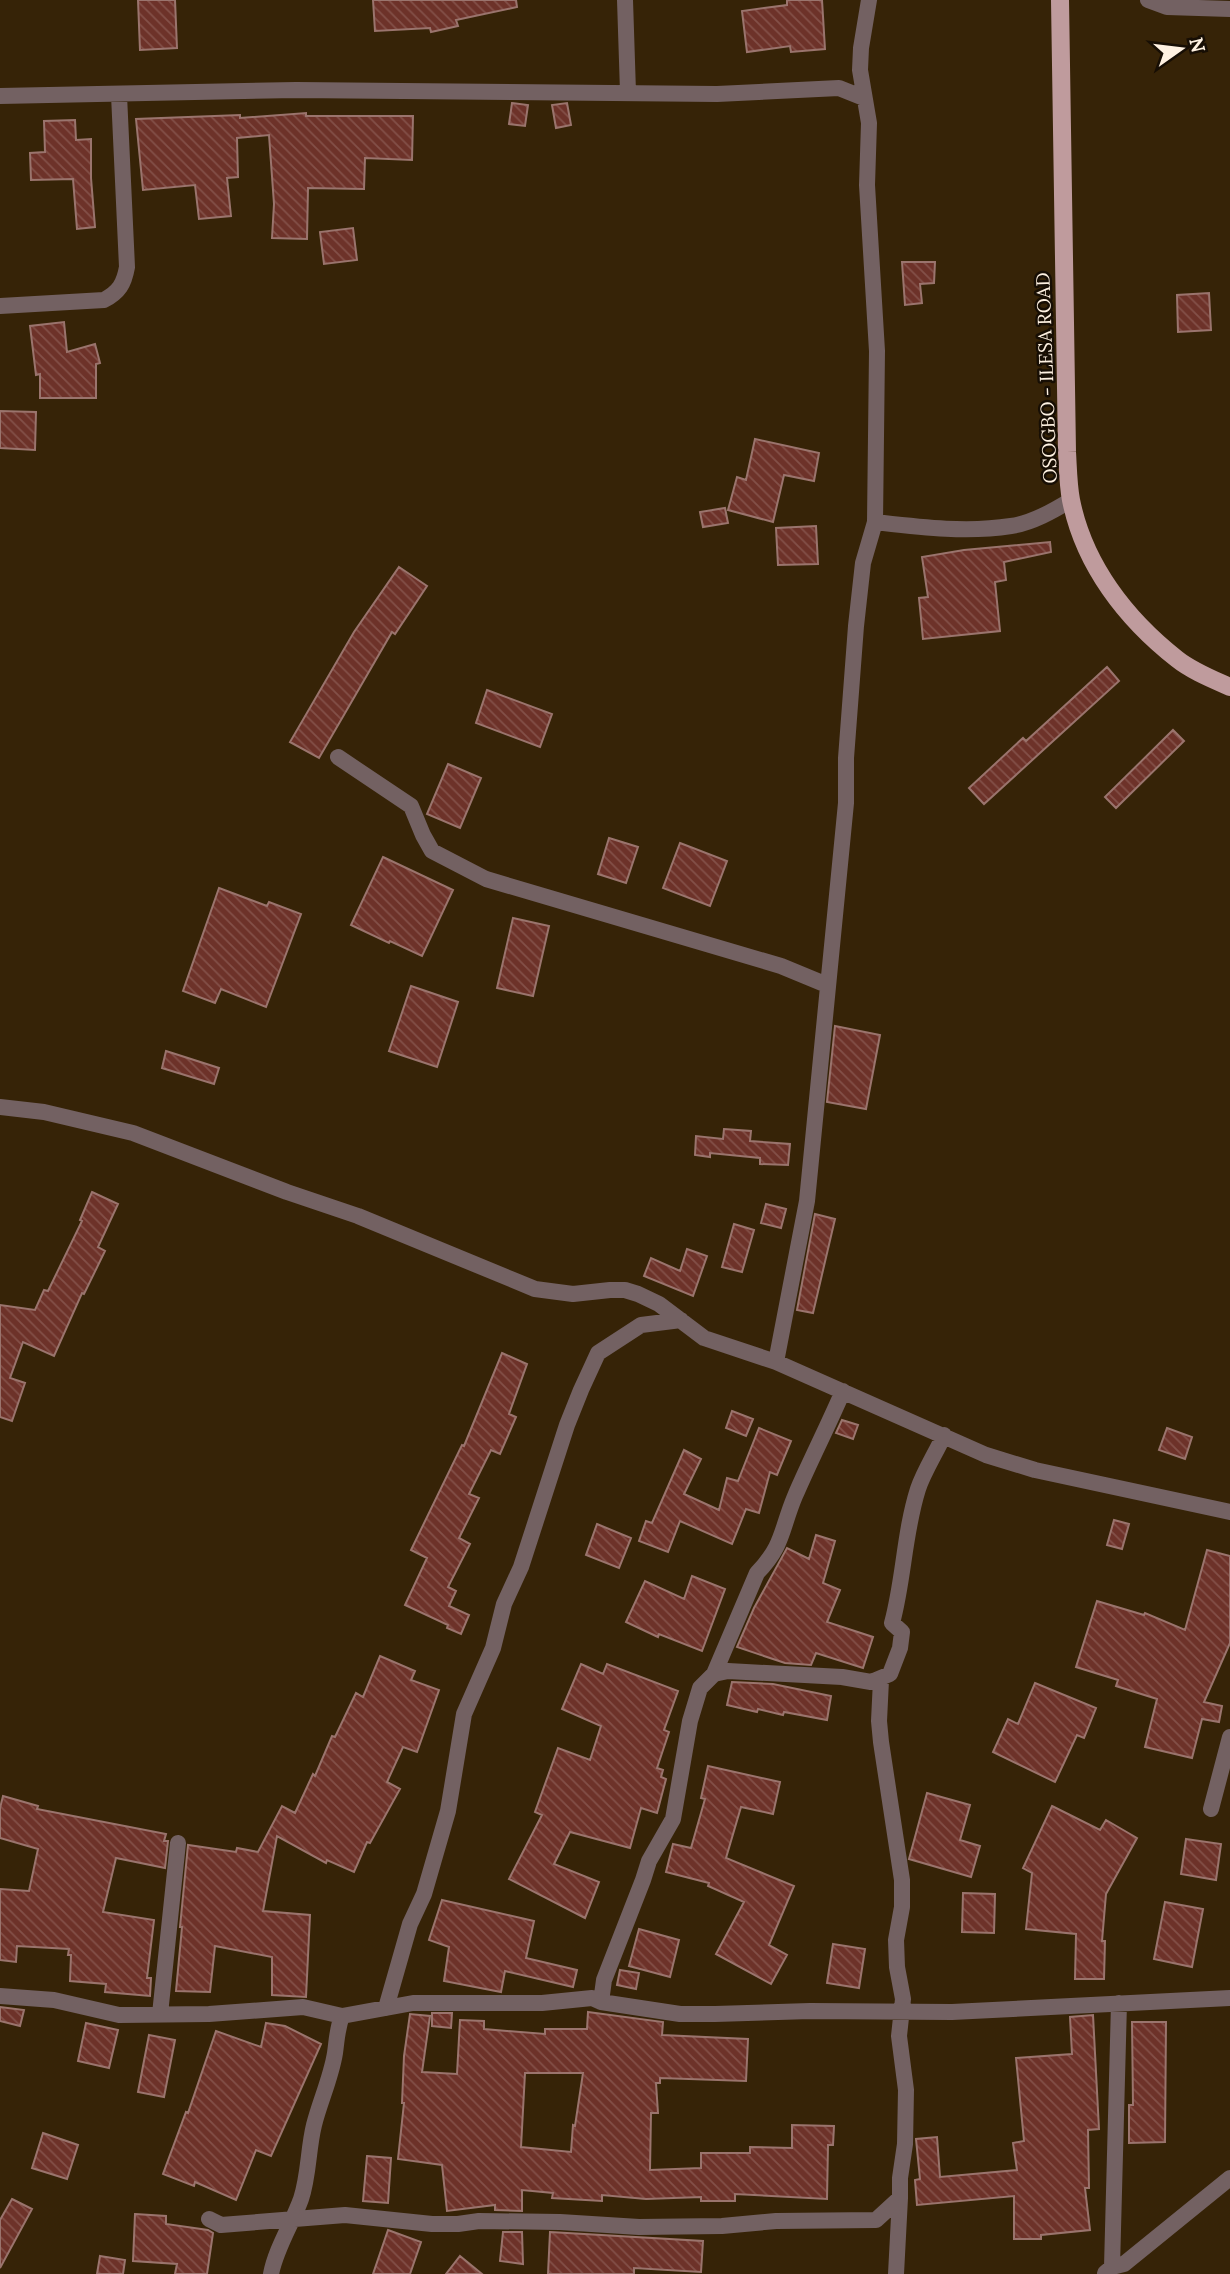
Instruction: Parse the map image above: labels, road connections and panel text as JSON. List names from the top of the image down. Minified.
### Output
{"streets":{"main road":["OSOGBO - ILESA ROAD"]},"north":"right"}
